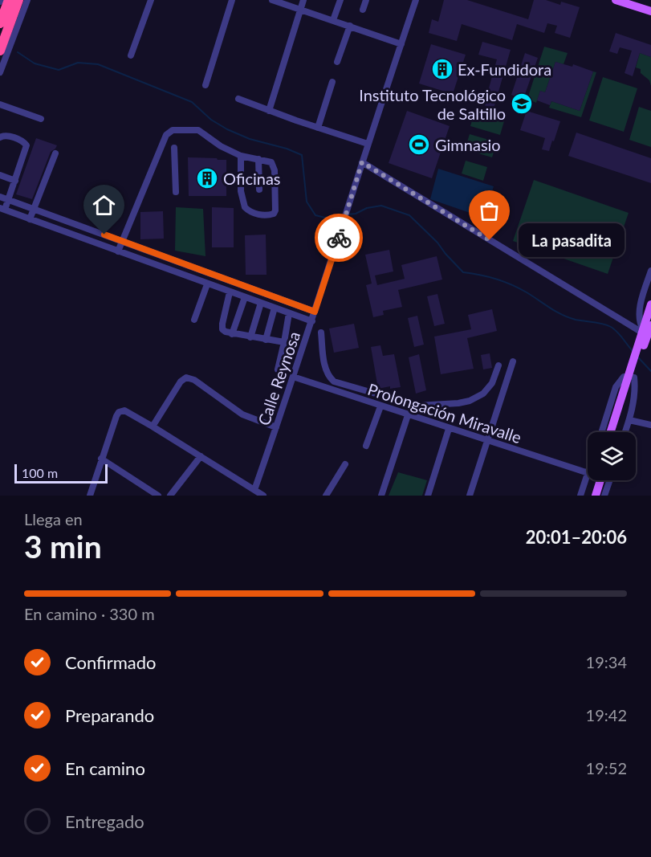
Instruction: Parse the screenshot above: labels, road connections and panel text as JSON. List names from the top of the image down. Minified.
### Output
{"streets":{"street":["Calle Reynosa","Prolongación Miravalle"]},"crossings":[["Calle Reynosa","Prolongación Miravalle"]],"places":{"building":["Ex-Fundidora","Oficinas"],"school or university":["Instituto Tecnológico de Saltillo"],"sports":["Gimnasio"],"other":["La pasadita"]},"scale_bar":"100 m","page":{"bubble":"La pasadita","scale":"100 m","heading":["3 min","Llega en","20:01–20:06"],"bar":"En camino · 330 m","list":[["Confirmado","19:34"],["Preparando","19:42"],["En camino","19:52"],"Entregado"]}}
